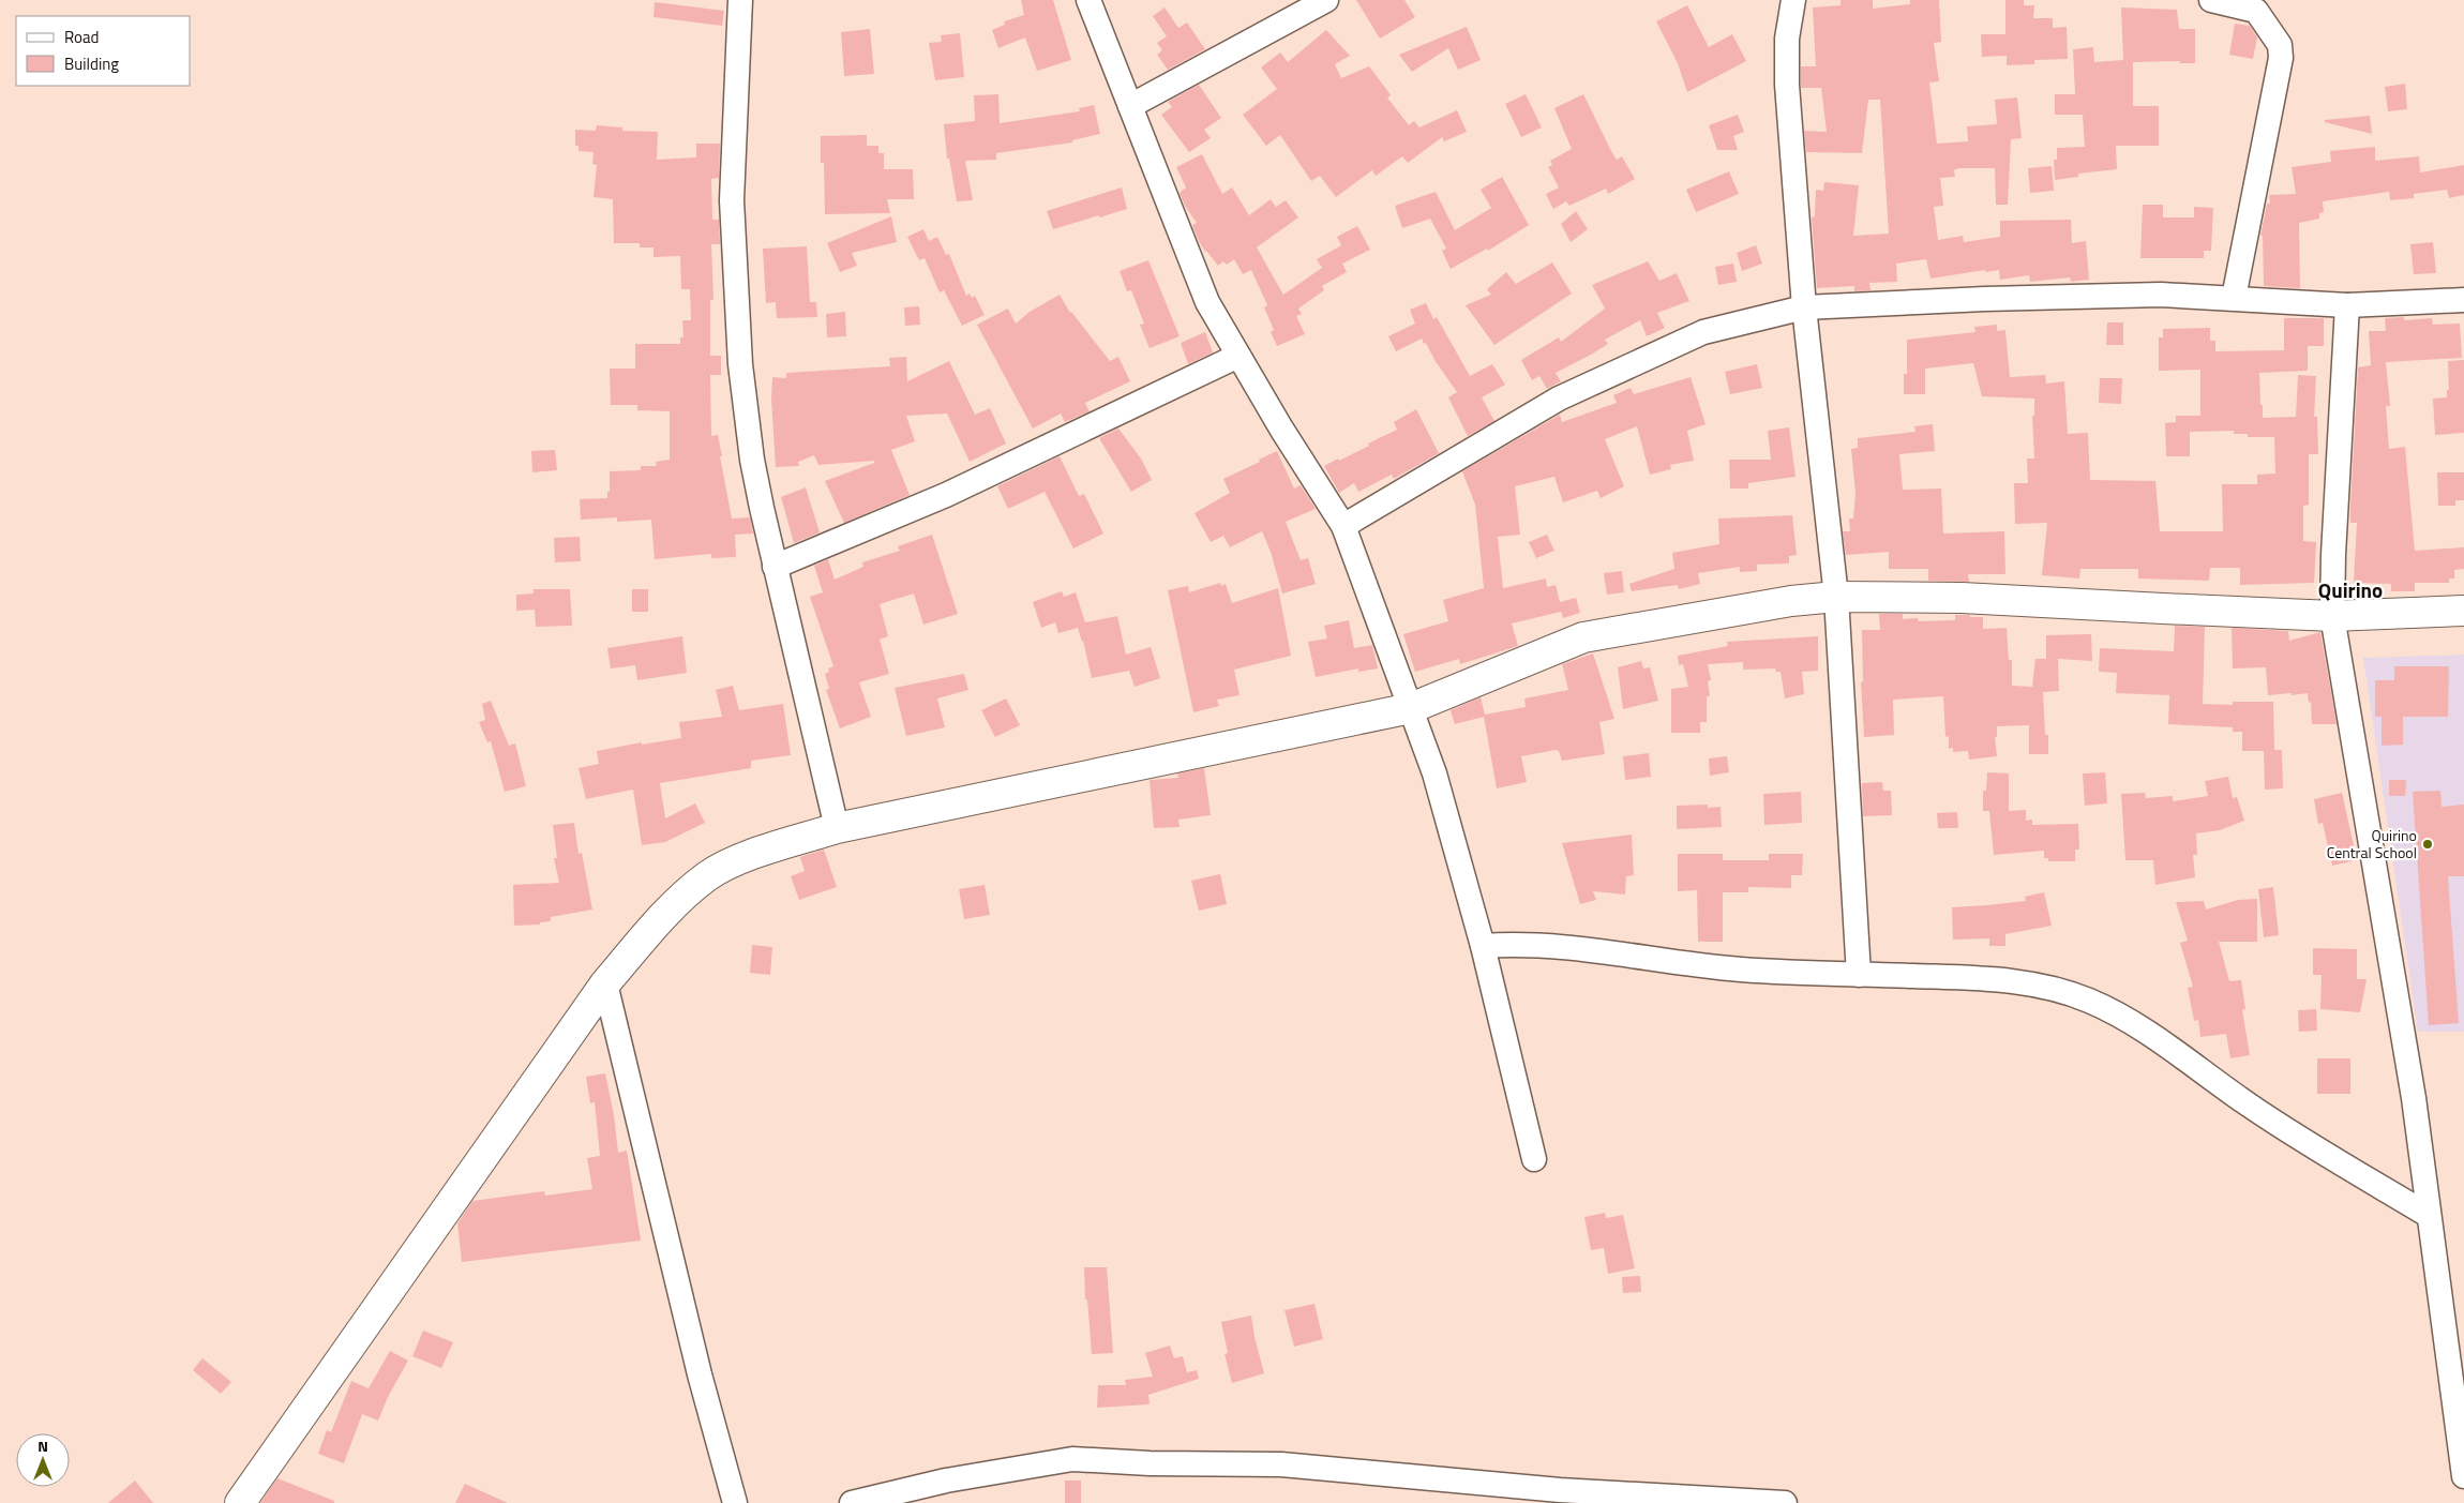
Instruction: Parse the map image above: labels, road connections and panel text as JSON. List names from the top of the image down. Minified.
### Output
{"districts":["Quirino"],"places":["Quirino Central School"],"legend":["Road","Building"],"north":"top"}
